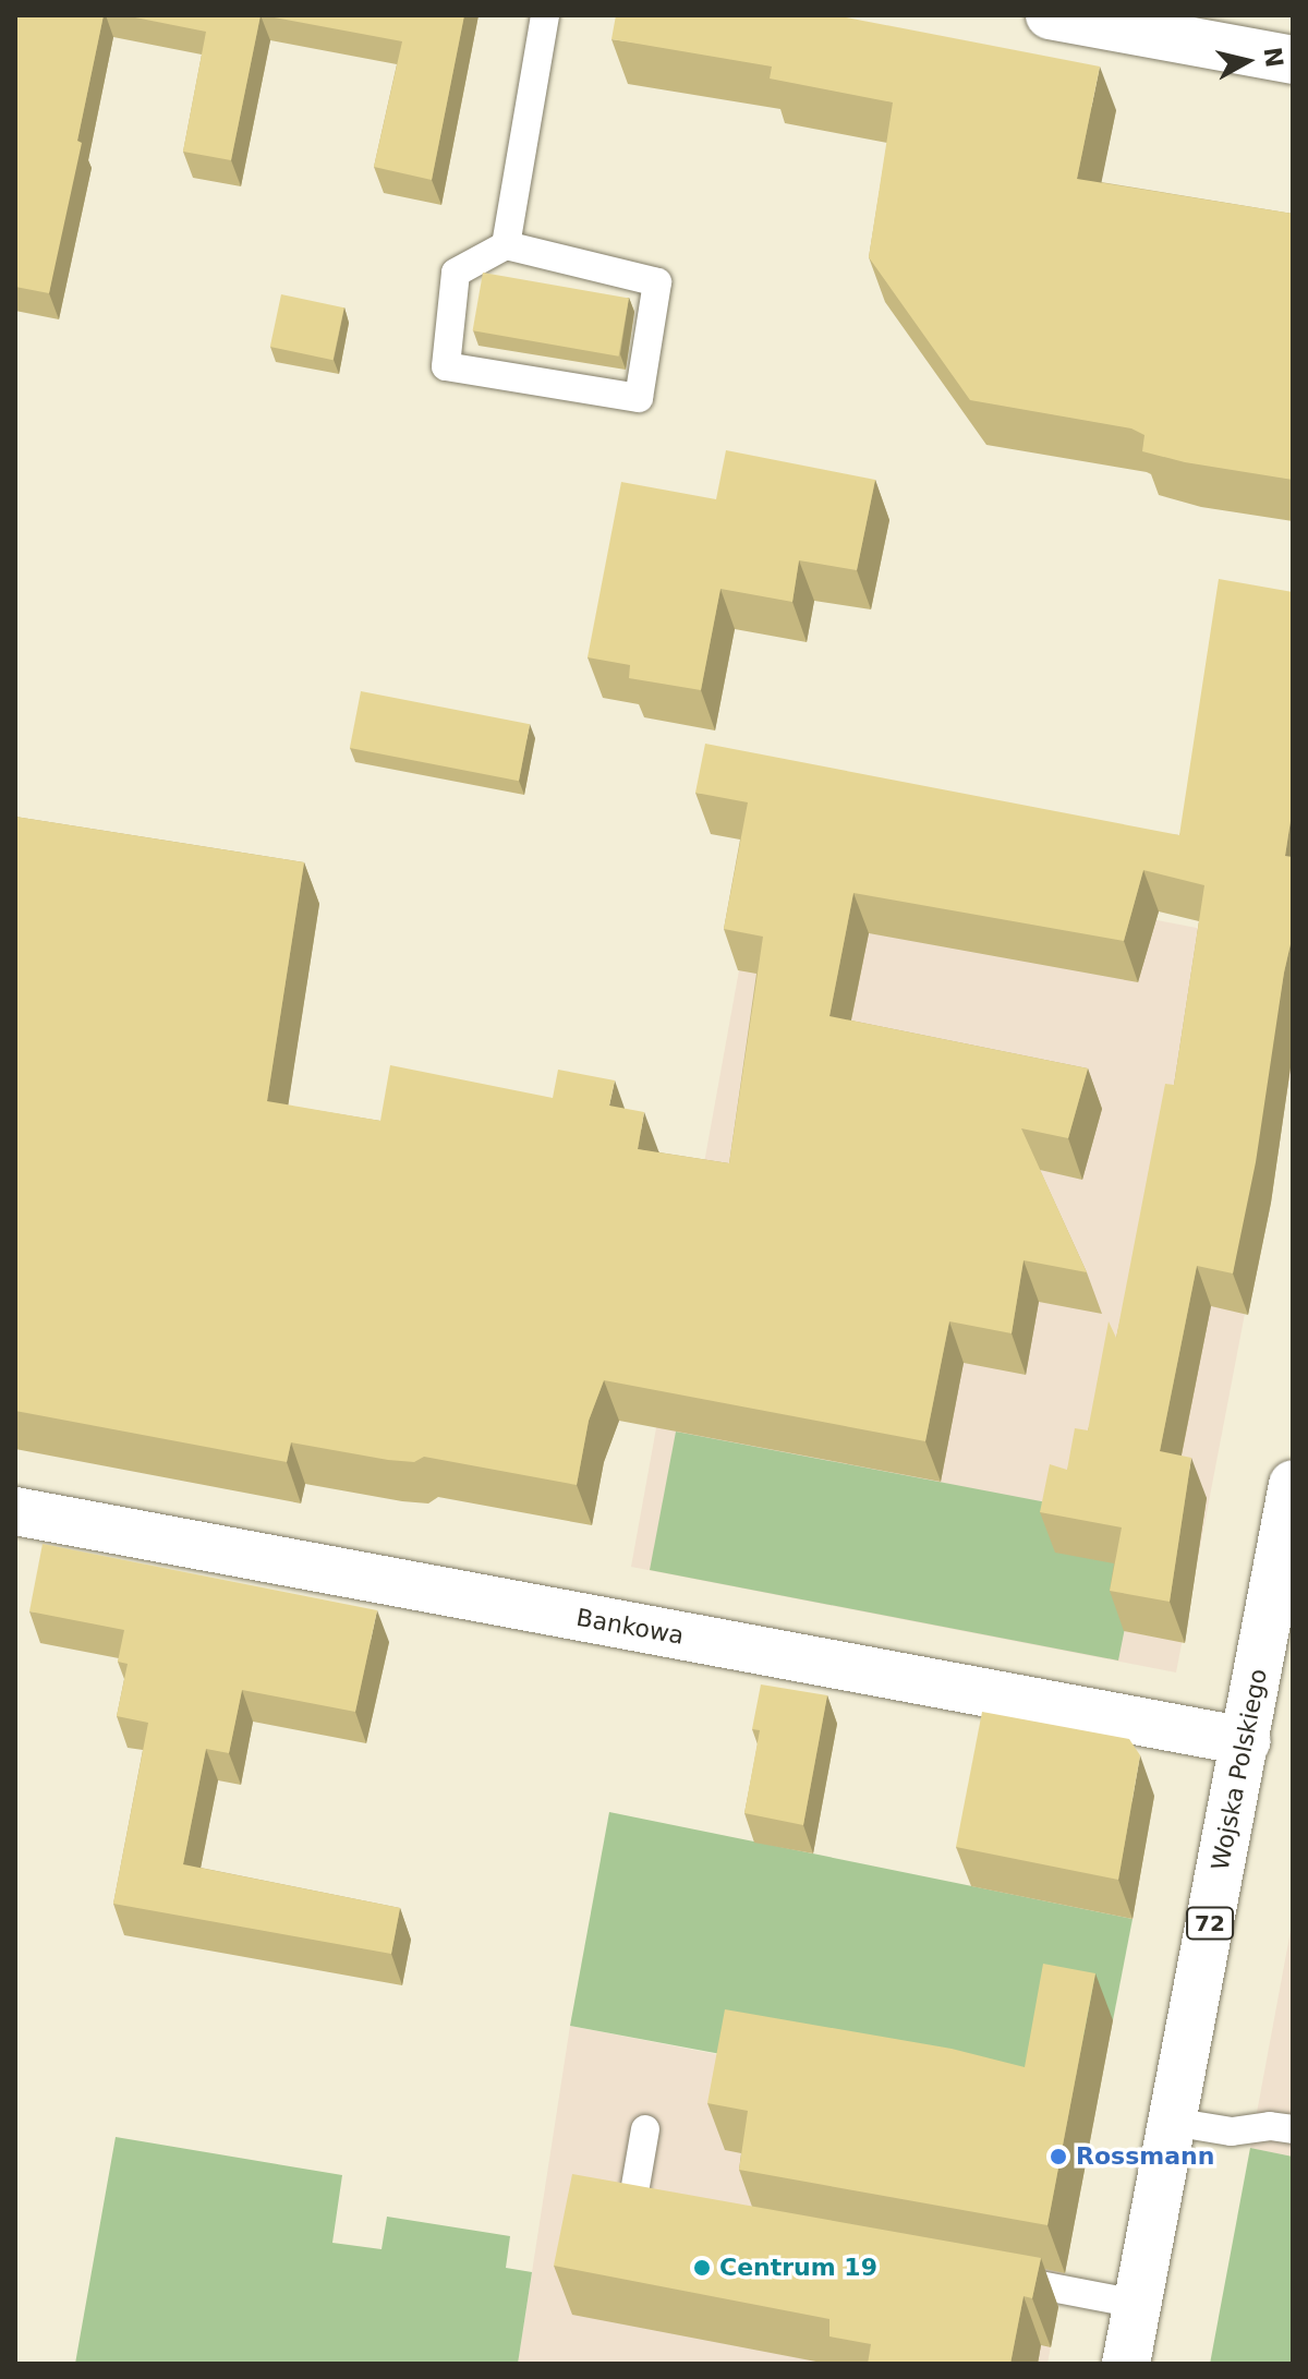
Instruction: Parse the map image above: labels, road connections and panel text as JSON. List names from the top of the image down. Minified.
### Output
{"streets":{"street":["Bankowa","Wojska Polskiego","72"]},"crossings":[["Bankowa","Wojska Polskiego"]],"places":["Rossmann","Centrum 19"],"north":"right"}
